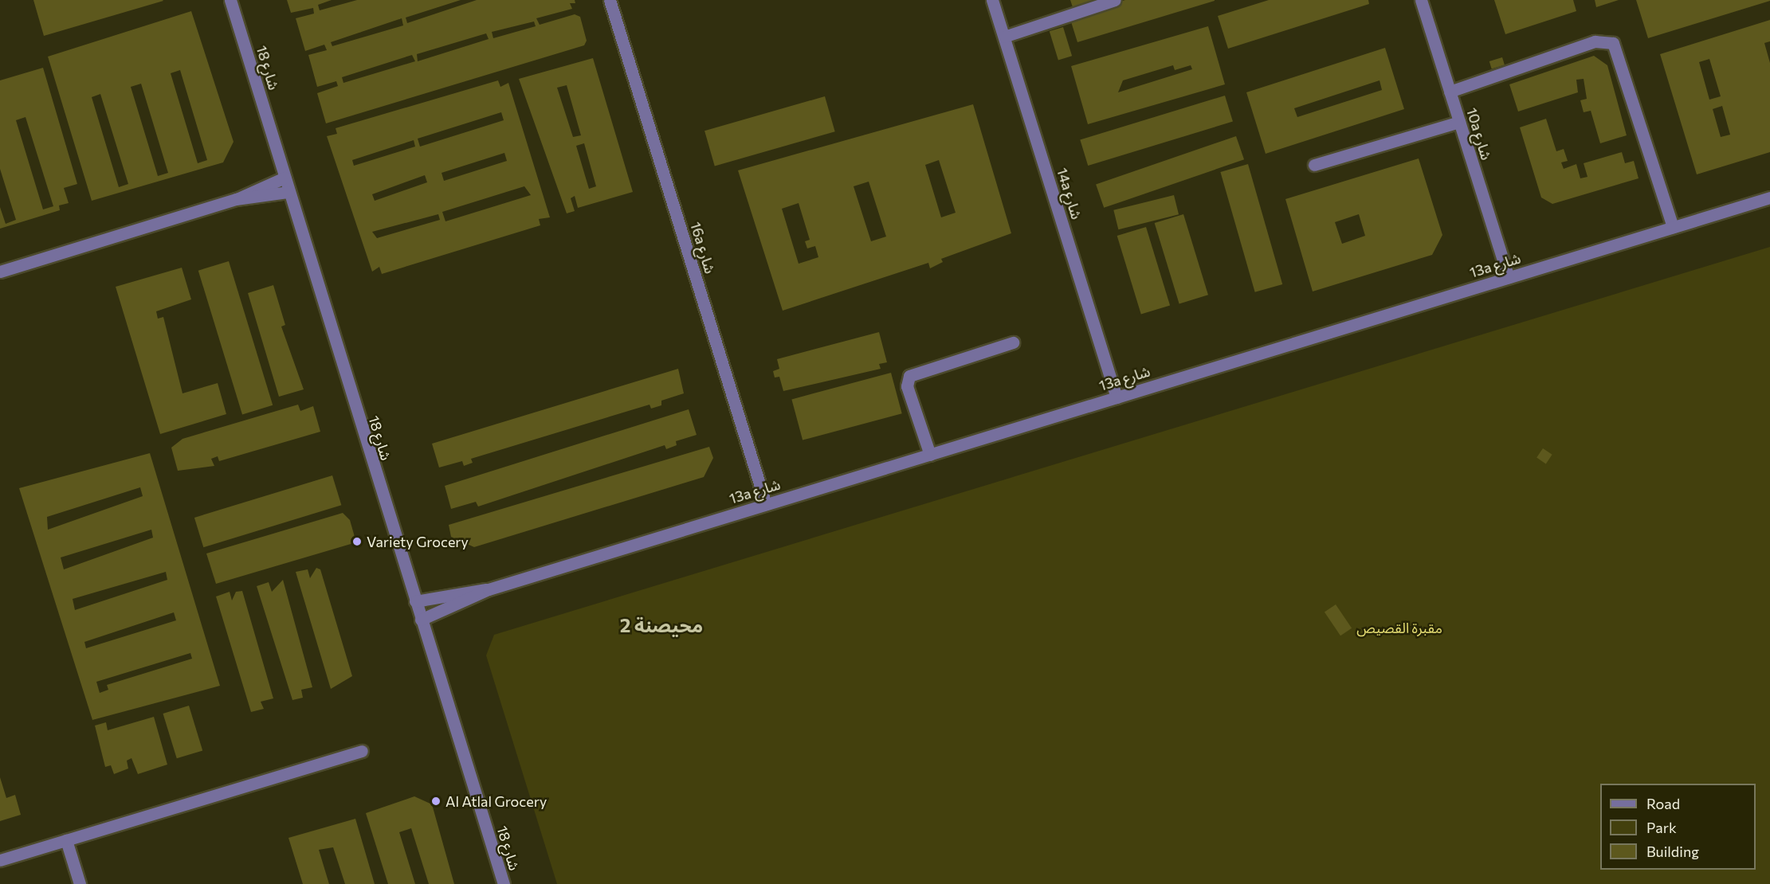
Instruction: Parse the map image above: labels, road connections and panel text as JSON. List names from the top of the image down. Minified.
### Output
{"streets":{"street":["شارع 18","10a شارع","14a شارع","16a شارع","13a شارع"]},"crossings":[["شارع 18","13a شارع"],["10a شارع","13a شارع"],["14a شارع","13a شارع"],["16a شارع","13a شارع"]],"districts":["محيصنة 2"],"parks":["مقبرة القصيص"],"places":["Variety Grocery","Al Atlal Grocery"],"legend":["Road","Park","Building"]}
